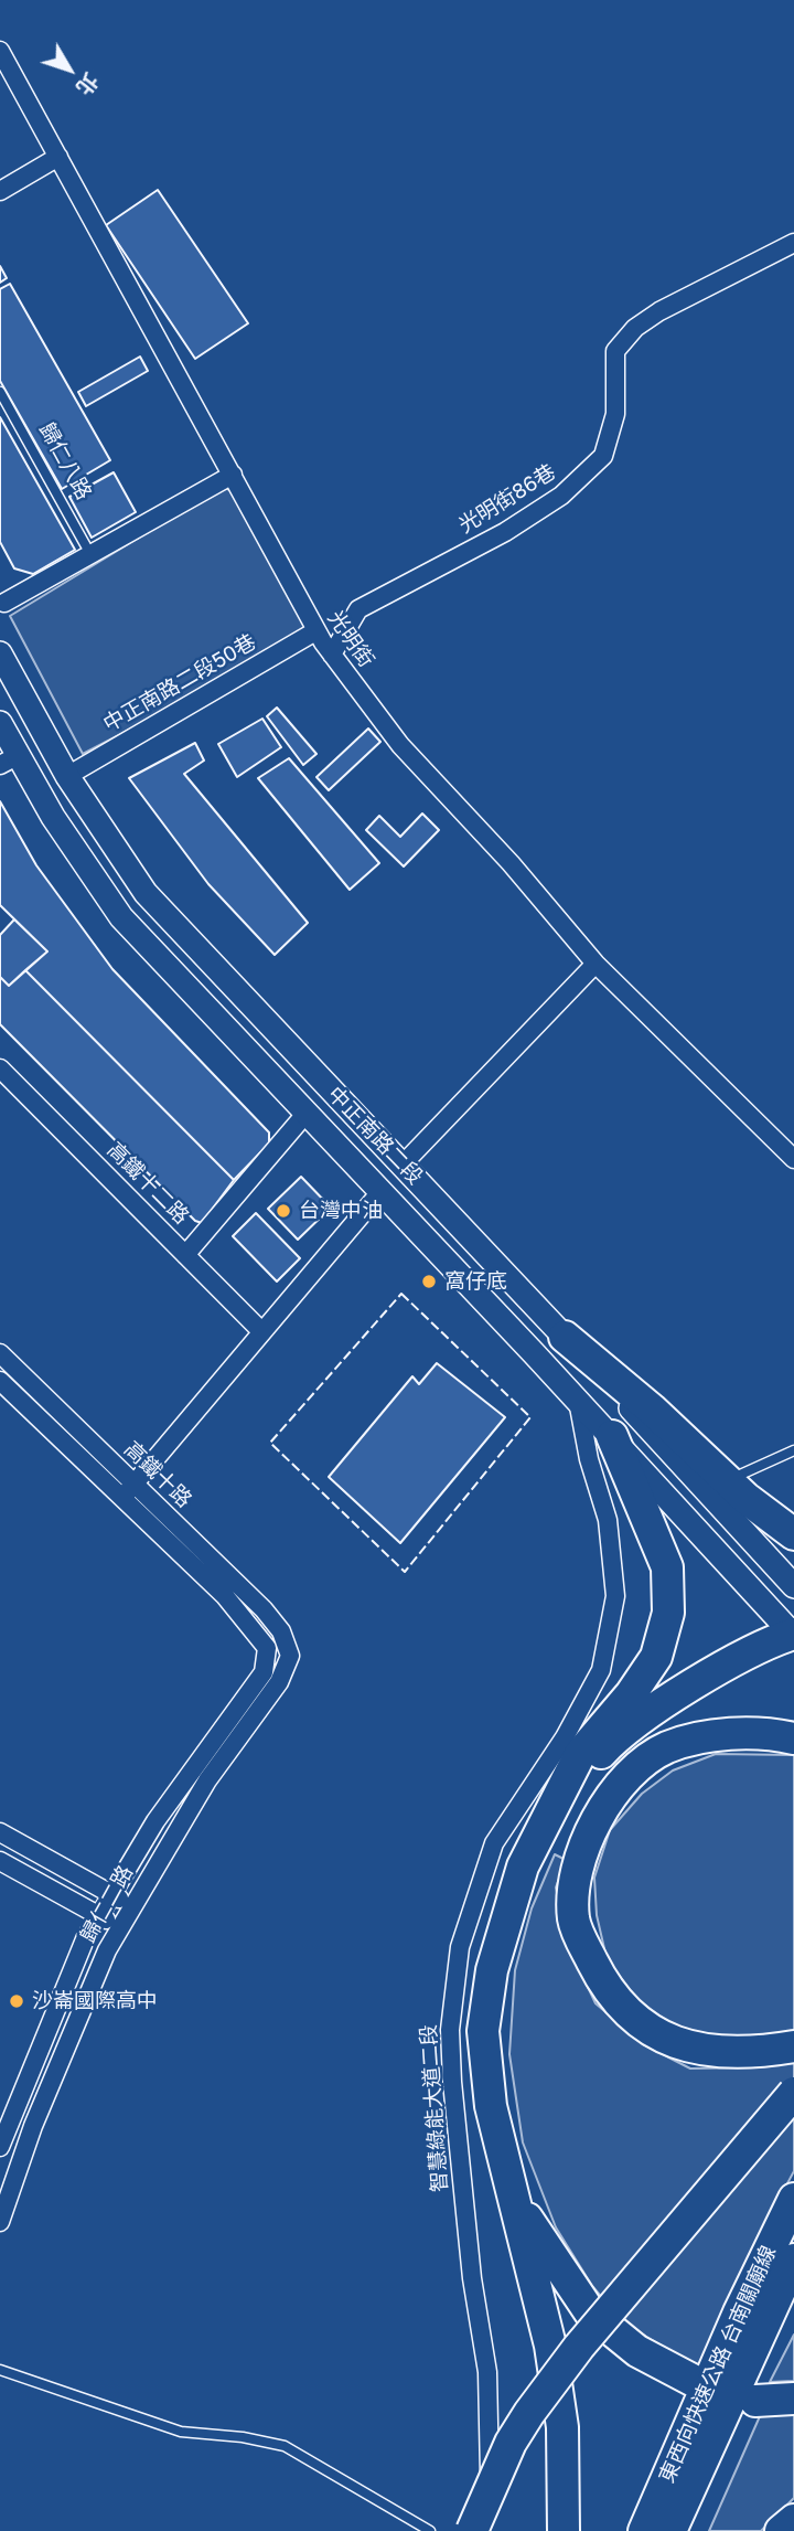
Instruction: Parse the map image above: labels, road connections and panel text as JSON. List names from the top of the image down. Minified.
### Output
{"streets":{"highway":["東西向快速公路 台南關廟線"],"street":["光明街86巷","光明街","中正南路二段50巷","中正南路二段","高鐵十二路","高鐵十路","歸仁二路","智慧綠能大道二段"],"lane":["歸仁八路"]},"crossings":[["光明街86巷","光明街"],["光明街","中正南路二段50巷"],["中正南路二段50巷","中正南路二段"],["中正南路二段","智慧綠能大道二段"],["高鐵十路","歸仁二路"]],"places":["台灣中油","窩仔底","沙崙國際高中"],"north":"bottom right"}
